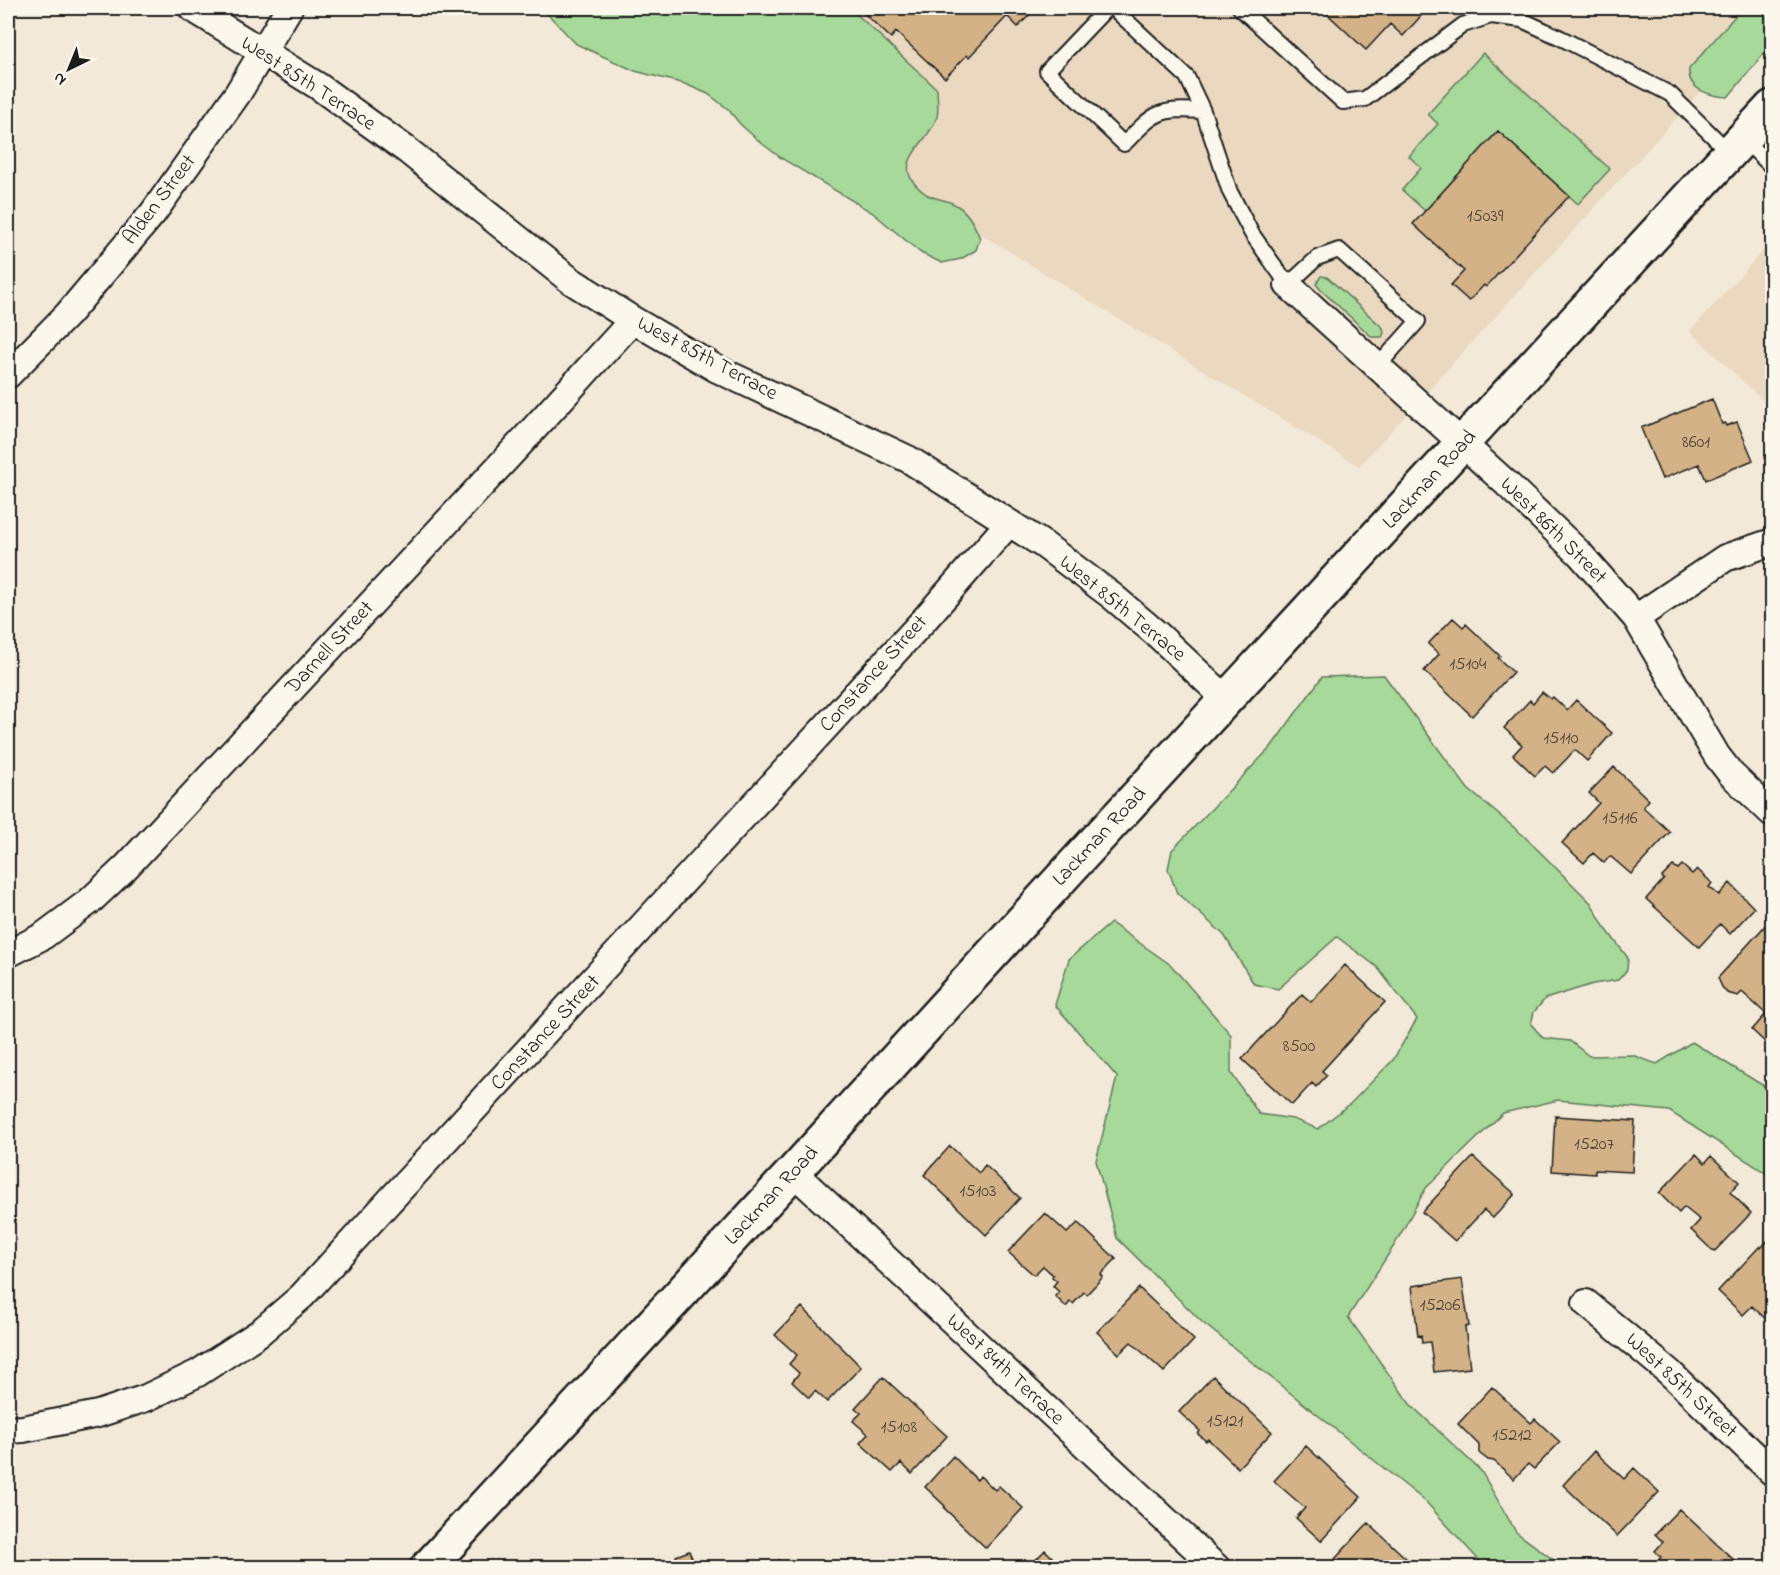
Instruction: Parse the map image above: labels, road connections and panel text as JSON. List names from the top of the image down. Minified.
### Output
{"streets":{"main road":["Lackman Road"],"street":["West 85th Terrace","Alden Street","West 86th Street","Darnell Street","Constance Street","West 84th Terrace","West 85th Street"]},"crossings":[["West 85th Terrace","Alden Street"],["West 85th Terrace","Lackman Road"],["West 85th Terrace","Darnell Street"],["West 85th Terrace","Constance Street"],["Lackman Road","West 86th Street"],["Lackman Road","West 84th Terrace"]],"house_numbers":["15039","8601","15104","15110","15116","8500","15207","15103","15206","15121","15108","15212"],"north":"bottom left"}
